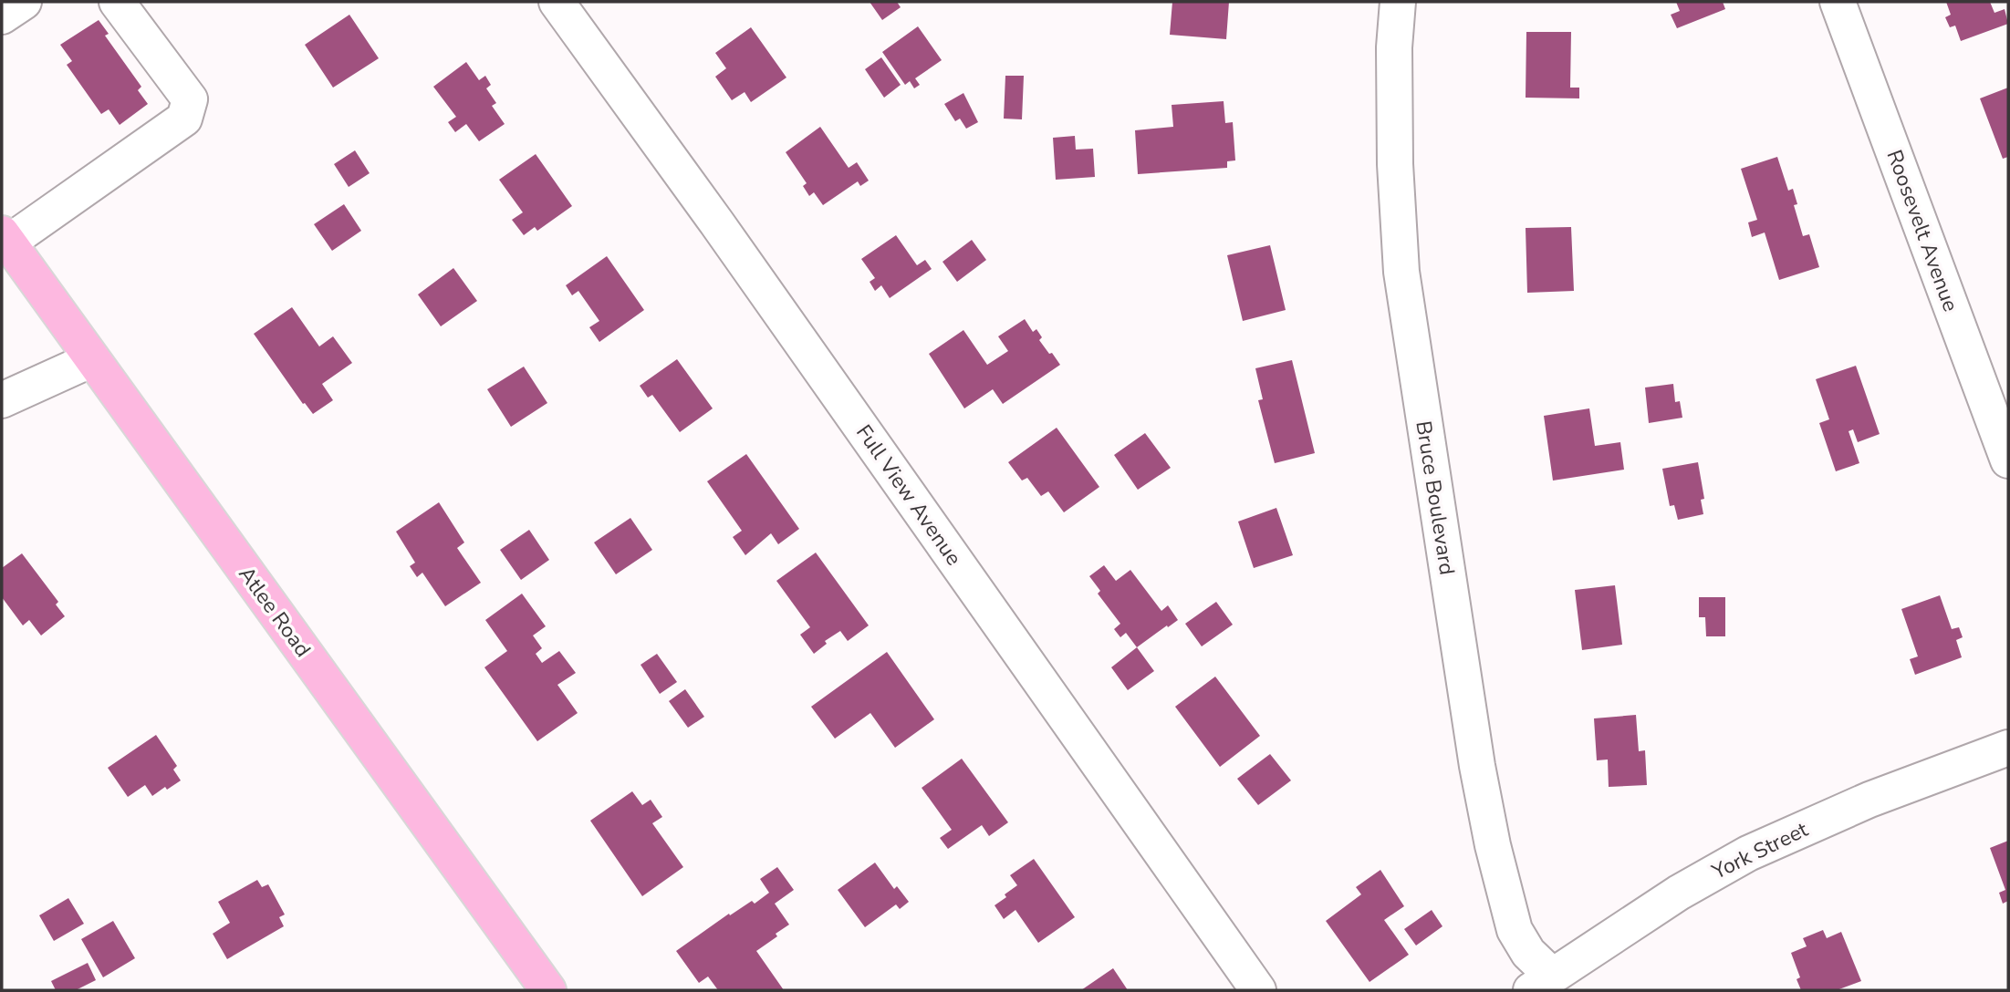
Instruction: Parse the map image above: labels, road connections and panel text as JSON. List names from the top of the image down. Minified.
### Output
{"streets":{"main road":["Atlee Road"],"street":["Roosevelt Avenue","Full View Avenue","Bruce Boulevard","York Street"]},"crossings":[["Bruce Boulevard","York Street"]]}
